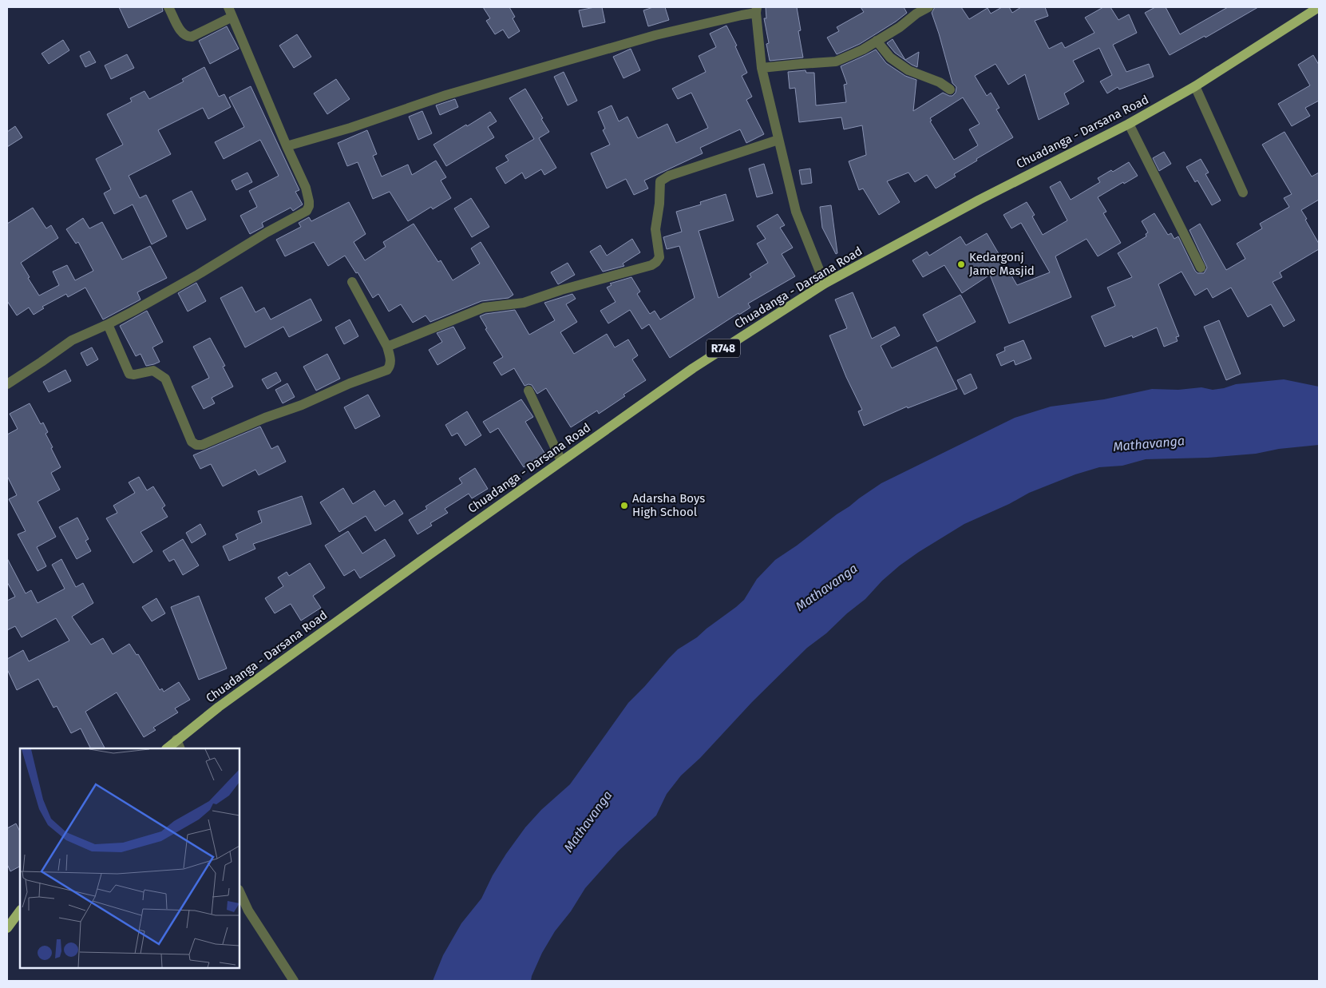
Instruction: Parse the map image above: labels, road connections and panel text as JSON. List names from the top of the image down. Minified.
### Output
{"streets":{"main road":["Chuadanga - Darsana Road","R748"]},"water":["Mathavanga"],"places":["Kedargonj Jame Masjid","Adarsha Boys High School"]}
